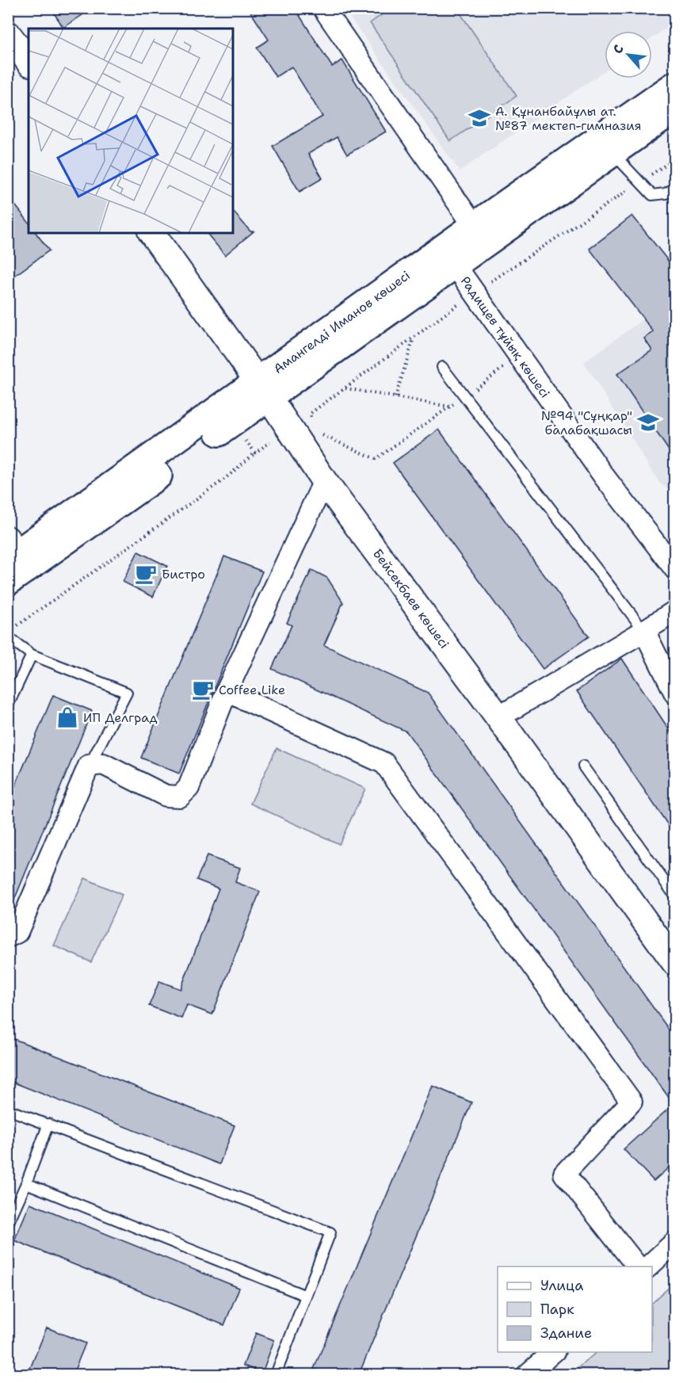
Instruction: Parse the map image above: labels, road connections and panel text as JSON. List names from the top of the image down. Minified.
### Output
{"streets":{"main road":["Амангелді Иманов көшесі"],"street":["Радищев тұйық көшесі","Бейсекбаев көшесі"]},"crossings":[["Амангелді Иманов көшесі","Радищев тұйық көшесі"],["Амангелді Иманов көшесі","Бейсекбаев көшесі"]],"places":{"school or university":["А. Құнанбайұлы ат. №87 мектеп-гимназия","№94 \"Сұңқар\" балабақшасы"],"cafe":["Бистро","Coffee Like"],"shop":["ИП Делград"]},"legend":["Улица","Парк","Здание"],"north":"top left"}
